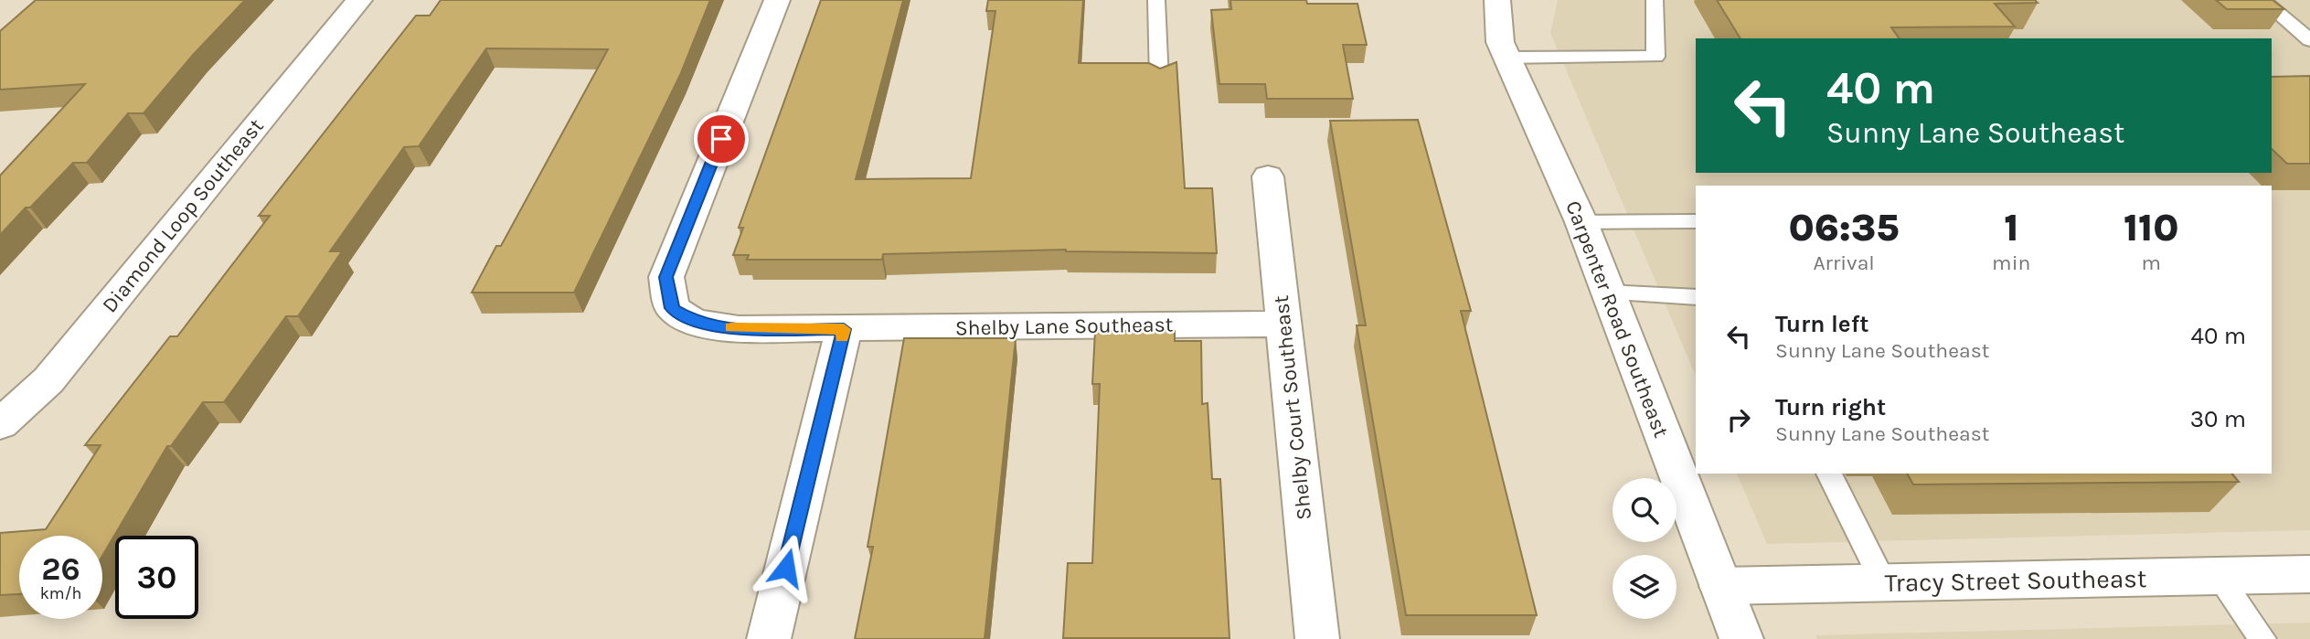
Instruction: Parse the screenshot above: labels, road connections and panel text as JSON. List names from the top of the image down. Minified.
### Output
{"streets":{"street":["Diamond Loop Southeast","Carpenter Road Southeast","Shelby Lane Southeast","Shelby Court Southeast","Tracy Street Southeast"]},"crossings":[["Carpenter Road Southeast","Tracy Street Southeast"],["Shelby Lane Southeast","Shelby Court Southeast"]],"page":{"turn":["40 m","Sunny Lane Southeast"],"eta":["06:35","Arrival","1","min","110","m"],"list":[{"name":"Turn left","note":"Sunny Lane Southeast","value":"40 m"},{"name":"Turn right","note":"Sunny Lane Southeast","value":"30 m"}],"speed":"26 km/h","limit":"30"}}
